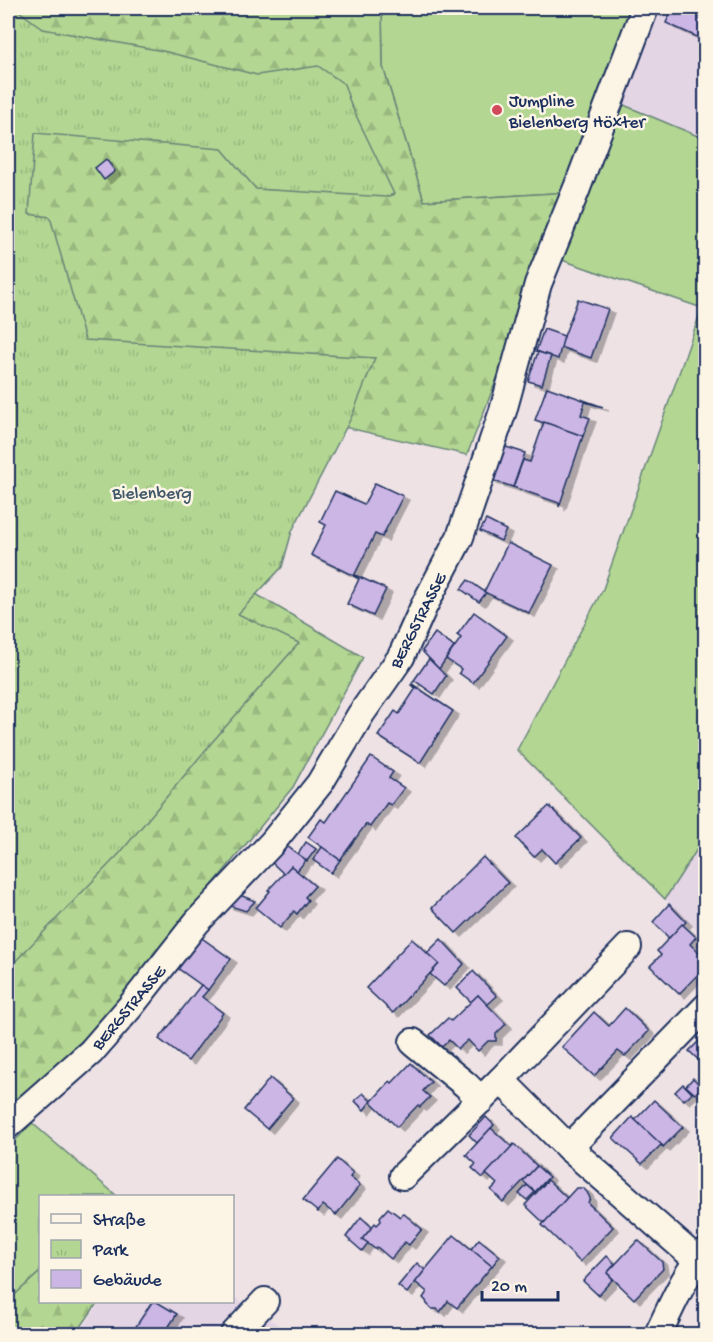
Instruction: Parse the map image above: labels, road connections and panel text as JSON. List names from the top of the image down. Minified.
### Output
{"streets":{"street":["BERGSTRASSE"]},"parks":["Bielenberg"],"places":["Jumpline Bielenberg Höxter"],"legend":["Straße","Park","Gebäude"],"scale_bar":"20 m"}
